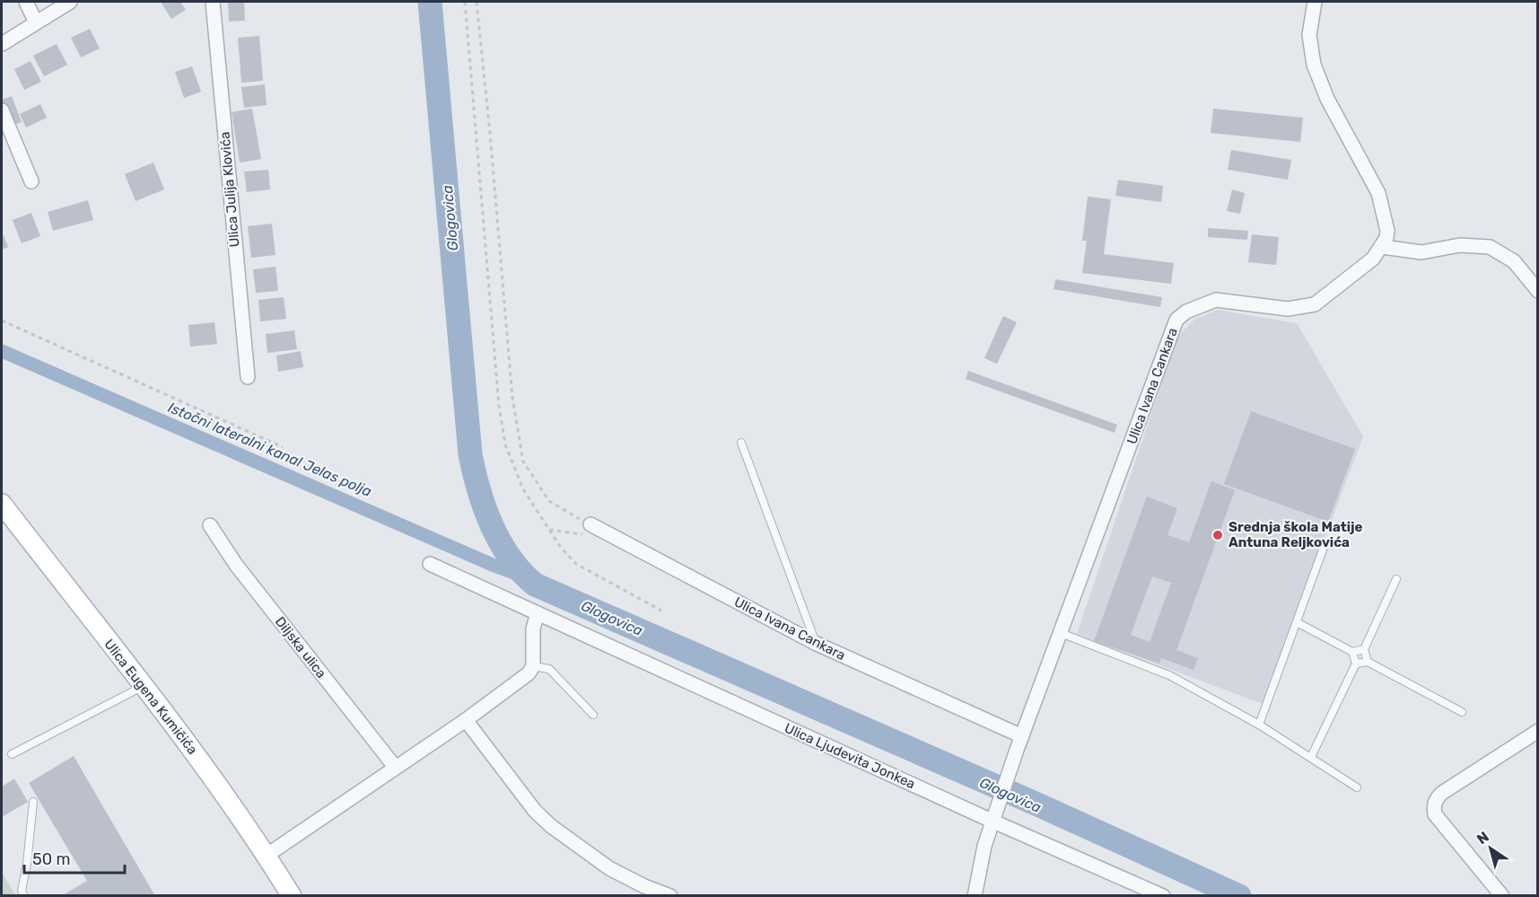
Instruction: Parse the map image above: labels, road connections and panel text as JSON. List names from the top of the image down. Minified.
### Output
{"streets":{"main road":["Ulica Eugena Kumičića"],"street":["Ulica Julija Klovića","Ulica Ivana Cankara","Diljska ulica","Ulica Ljudevita Jonkea"]},"crossings":[["Ulica Ivana Cankara","Ulica Ljudevita Jonkea"]],"water":["Glogovica","Istočni lateralni kanal Jelas polja"],"places":["Srednja škola Matije Antuna Reljkovića"],"scale_bar":"50 m","north":"top left"}
